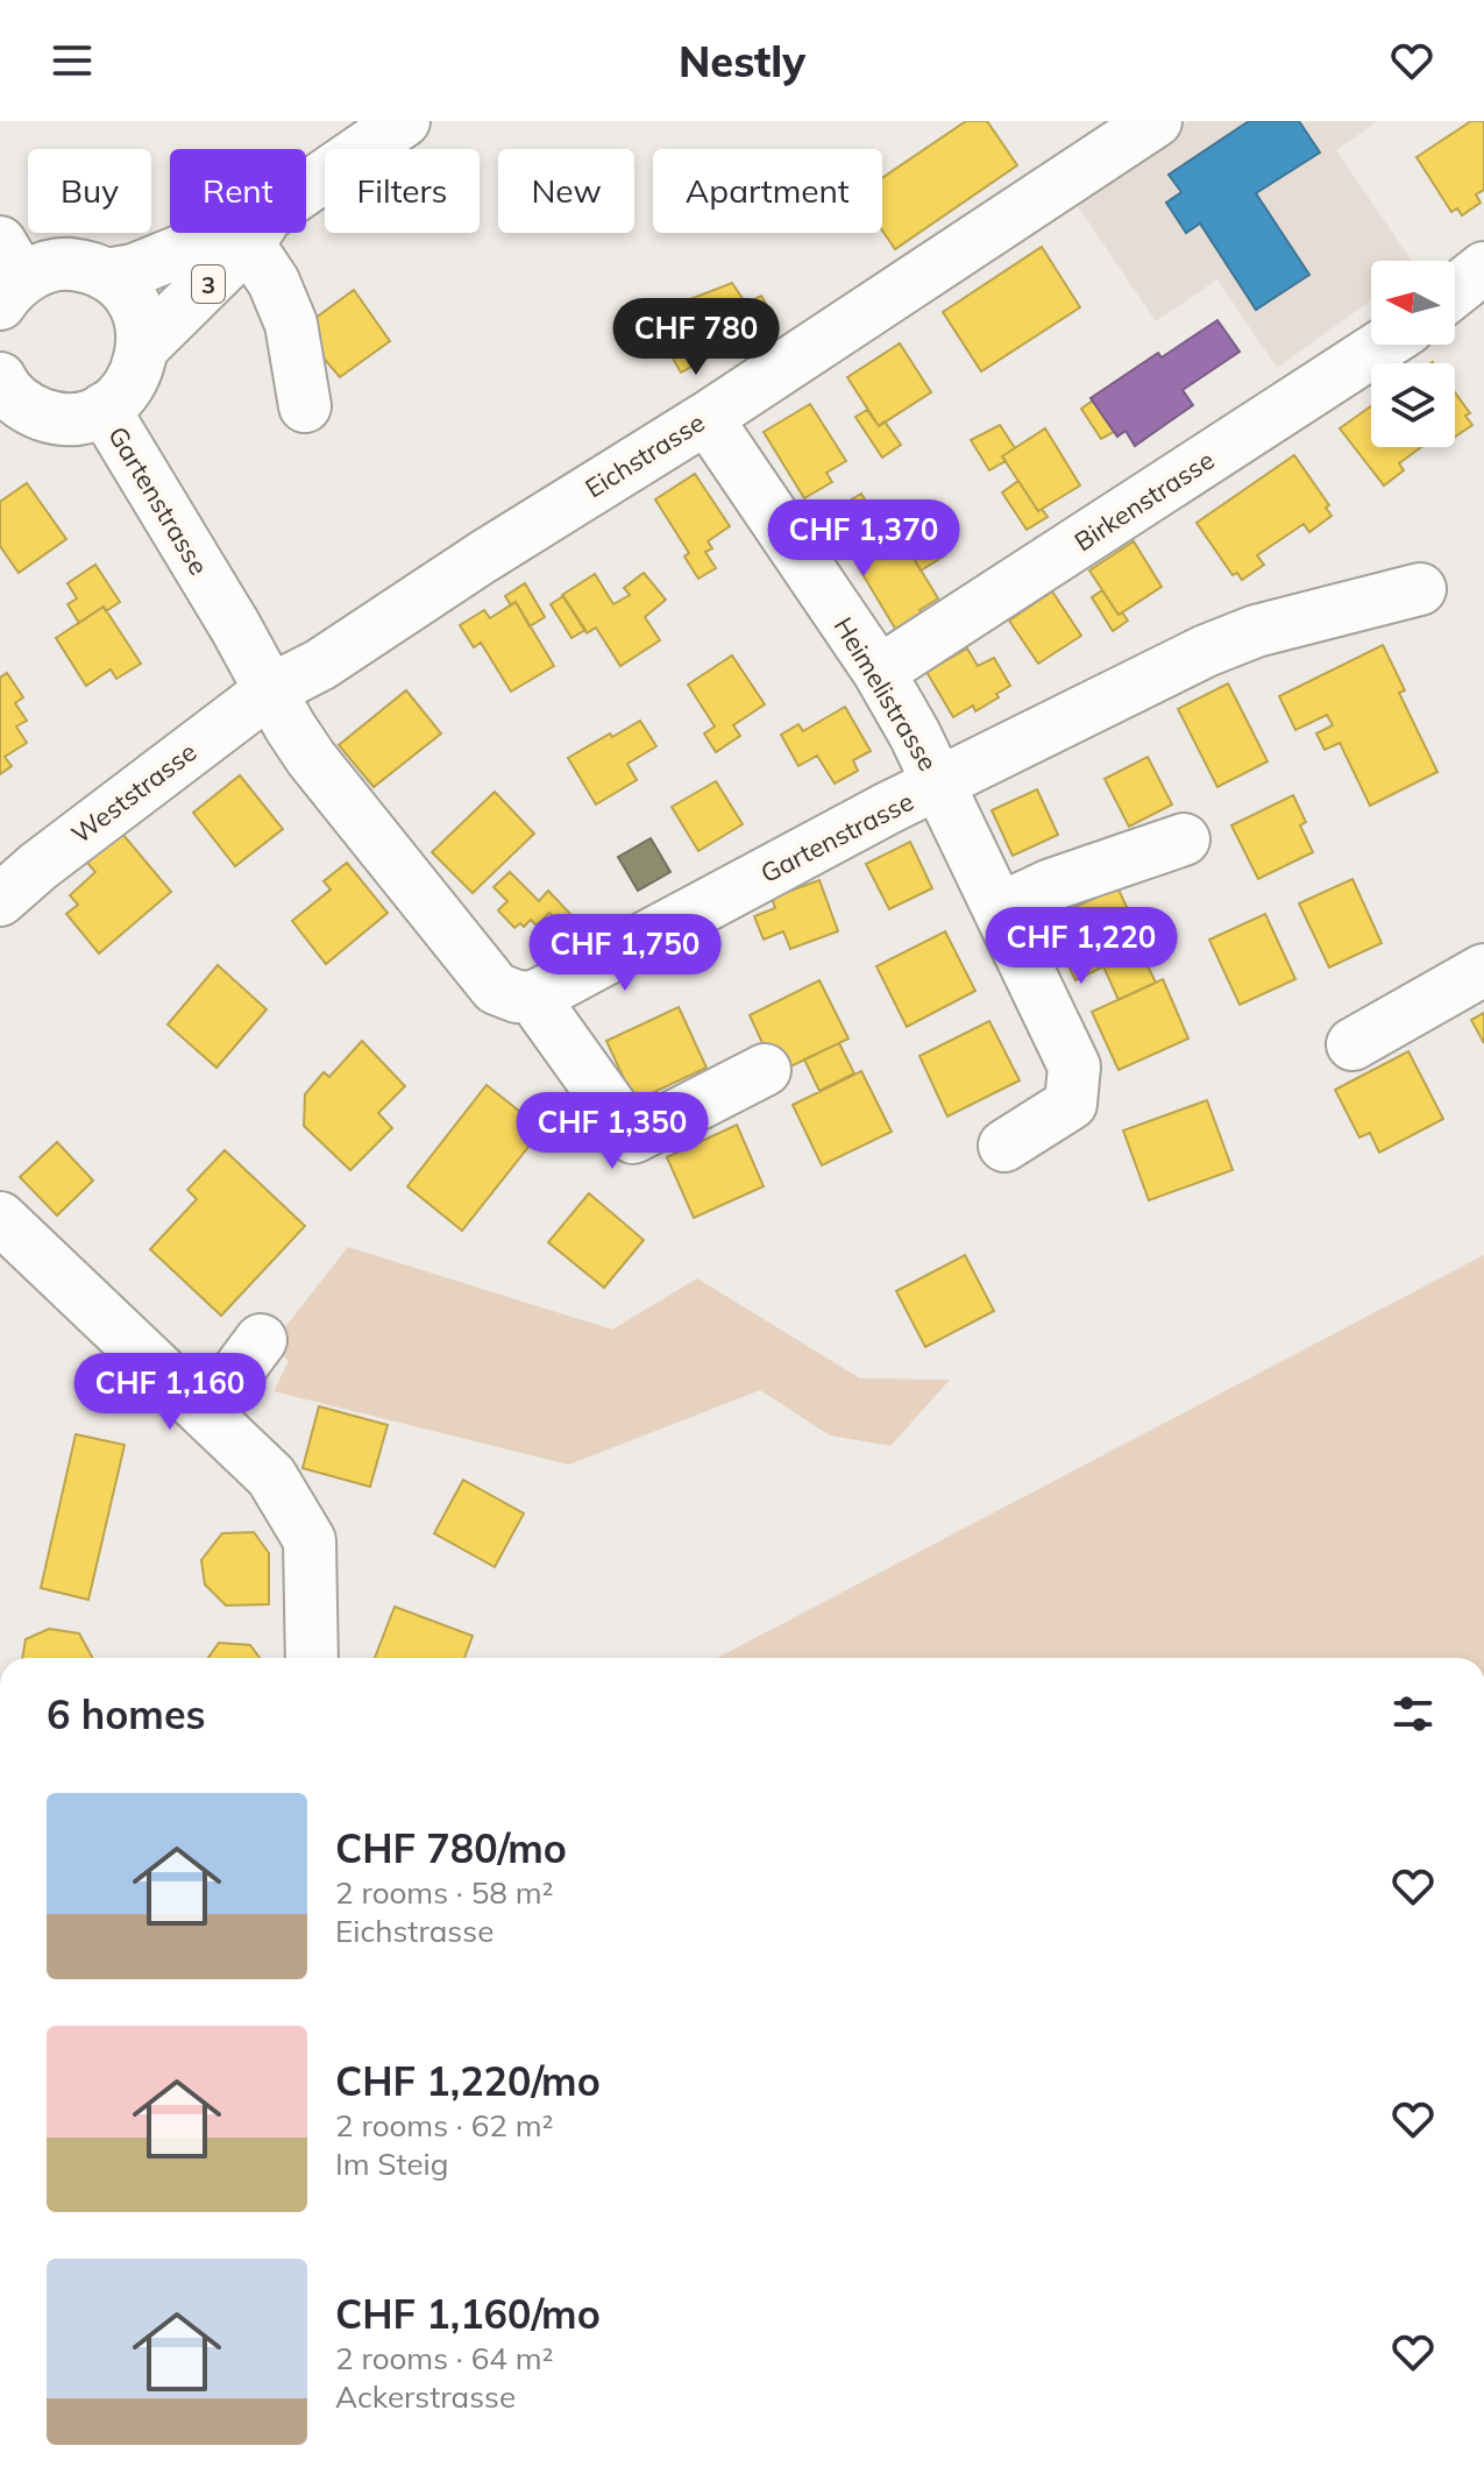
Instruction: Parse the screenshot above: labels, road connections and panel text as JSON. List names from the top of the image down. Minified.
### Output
{"streets":{"street":["3","Eichstrasse","Gartenstrasse","Birkenstrasse","Heimelistrasse","Weststrasse"]},"crossings":[["Eichstrasse","Gartenstrasse"],["Eichstrasse","Heimelistrasse"],["Eichstrasse","Weststrasse"],["Gartenstrasse","Heimelistrasse"],["Gartenstrasse","Weststrasse"],["Birkenstrasse","Heimelistrasse"]],"north":"left","page":{"header":"Nestly","chip":["Buy","Rent","Filters","New","Apartment"],"price":["CHF 780","CHF 1,370","CHF 1,220","CHF 1,750","CHF 1,350","CHF 1,160"],"heading":"6 homes","list":[{"name":"CHF 780/mo","note":"2 rooms · 58 m² · Eichstrasse"},{"name":"CHF 1,220/mo","note":"2 rooms · 62 m² · Im Steig"},{"name":"CHF 1,160/mo","note":"2 rooms · 64 m² · Ackerstrasse"}]}}
